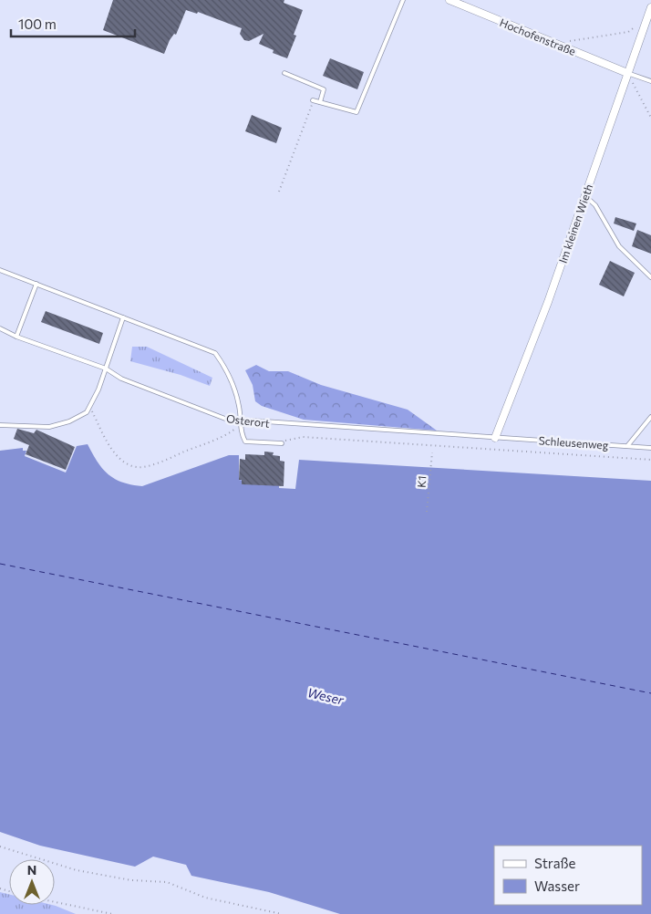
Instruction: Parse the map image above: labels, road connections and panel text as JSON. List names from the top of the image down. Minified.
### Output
{"streets":{"street":["Hochofenstraße","Im kleinen Wieth"],"lane":["Osterort","Schleusenweg"],"path":["K1"]},"crossings":[["Hochofenstraße","Im kleinen Wieth"],["Im kleinen Wieth","Osterort"],["Im kleinen Wieth","Schleusenweg"],["Osterort","Schleusenweg"]],"water":["Weser"],"legend":["Straße","Wasser"],"scale_bar":"100 m","north":"top"}
